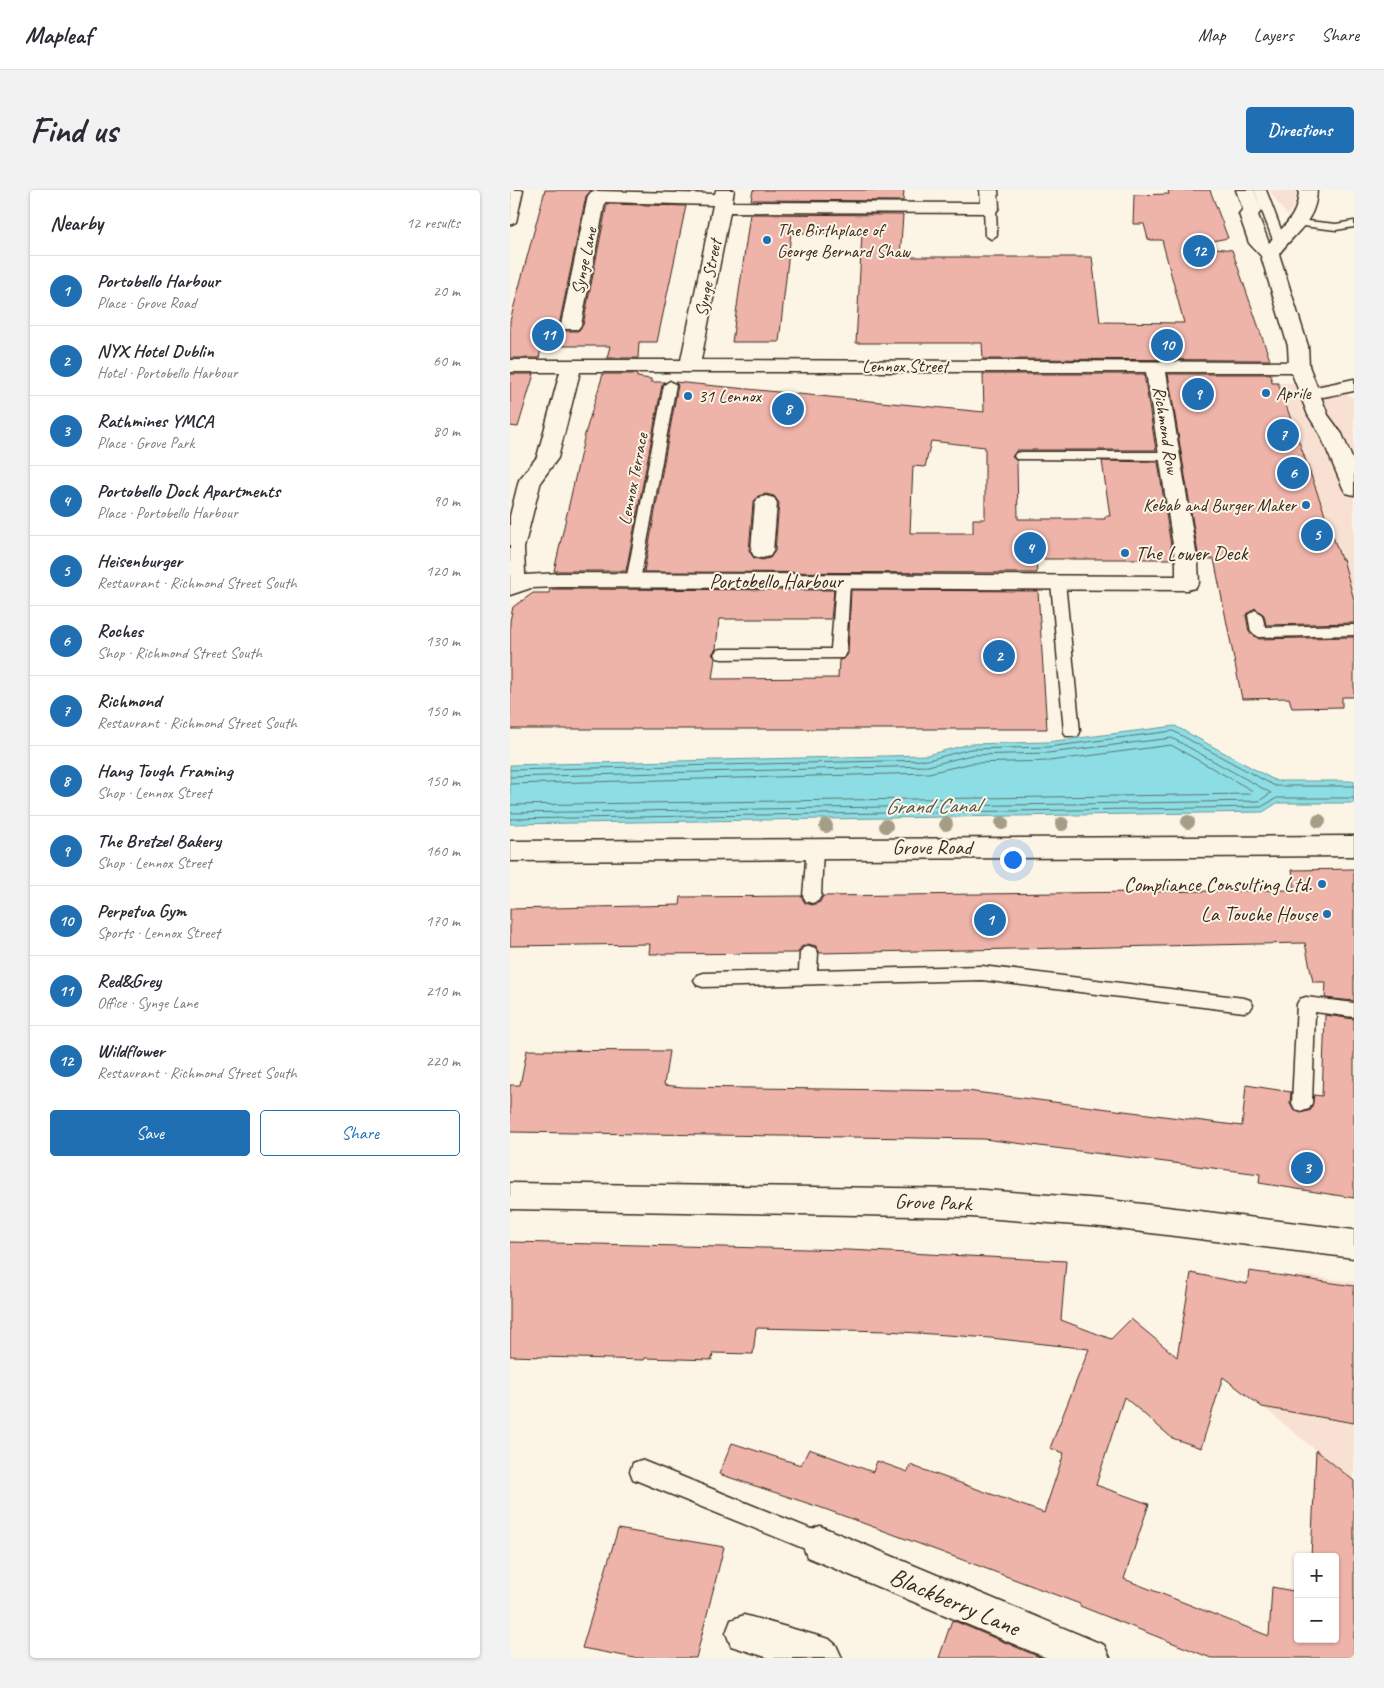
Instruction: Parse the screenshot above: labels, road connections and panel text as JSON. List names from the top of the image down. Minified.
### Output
{"streets":{"street":["Synge Lane","Synge Street","Lennox Street","Richmond Row","Portobello Harbour","Grove Road","Grove Park","Blackberry Lane"],"lane":["Lennox Terrace"]},"crossings":[["Synge Lane","Synge Street"],["Synge Street","Lennox Street"],["Lennox Street","Richmond Row"],["Richmond Row","Portobello Harbour"],["Lennox Terrace","Portobello Harbour"]],"water":["Grand Canal"],"places":["The Birthplace of George Bernard Shaw","Aprile","31 Lennox","Kebab and Burger Maker","The Lower Deck","Compliance Consulting Ltd.","La Touche House"],"page":{"header":"Mapleaf","nav":["Map","Layers","Share"],"buttons":["Directions",["Save","Share"]],"title":"Find us","heading":["Nearby","12 results"],"pins":["12","11","10","9","8","7","6","5","4","2","1","3"],"list":[{"mark":"1","name":"Portobello Harbour","note":"Place · Grove Road","value":"20 m"},{"mark":"2","name":"NYX Hotel Dublin","note":"Hotel · Portobello Harbour","value":"60 m"},{"mark":"3","name":"Rathmines YMCA","note":"Place · Grove Park","value":"80 m"},{"mark":"4","name":"Portobello Dock Apartments","note":"Place · Portobello Harbour","value":"90 m"},{"mark":"5","name":"Heisenburger","note":"Restaurant · Richmond Street South","value":"120 m"},{"mark":"6","name":"Roches","note":"Shop · Richmond Street South","value":"130 m"},{"mark":"7","name":"Richmond","note":"Restaurant · Richmond Street South","value":"150 m"},{"mark":"8","name":"Hang Tough Framing","note":"Shop · Lennox Street","value":"150 m"},{"mark":"9","name":"The Bretzel Bakery","note":"Shop · Lennox Street","value":"160 m"},{"mark":"10","name":"Perpetua Gym","note":"Sports · Lennox Street","value":"170 m"},{"mark":"11","name":"Red&Grey","note":"Office · Synge Lane","value":"210 m"},{"mark":"12","name":"Wildflower","note":"Restaurant · Richmond Street South","value":"220 m"}],"map_buttons":["+","−"]}}
